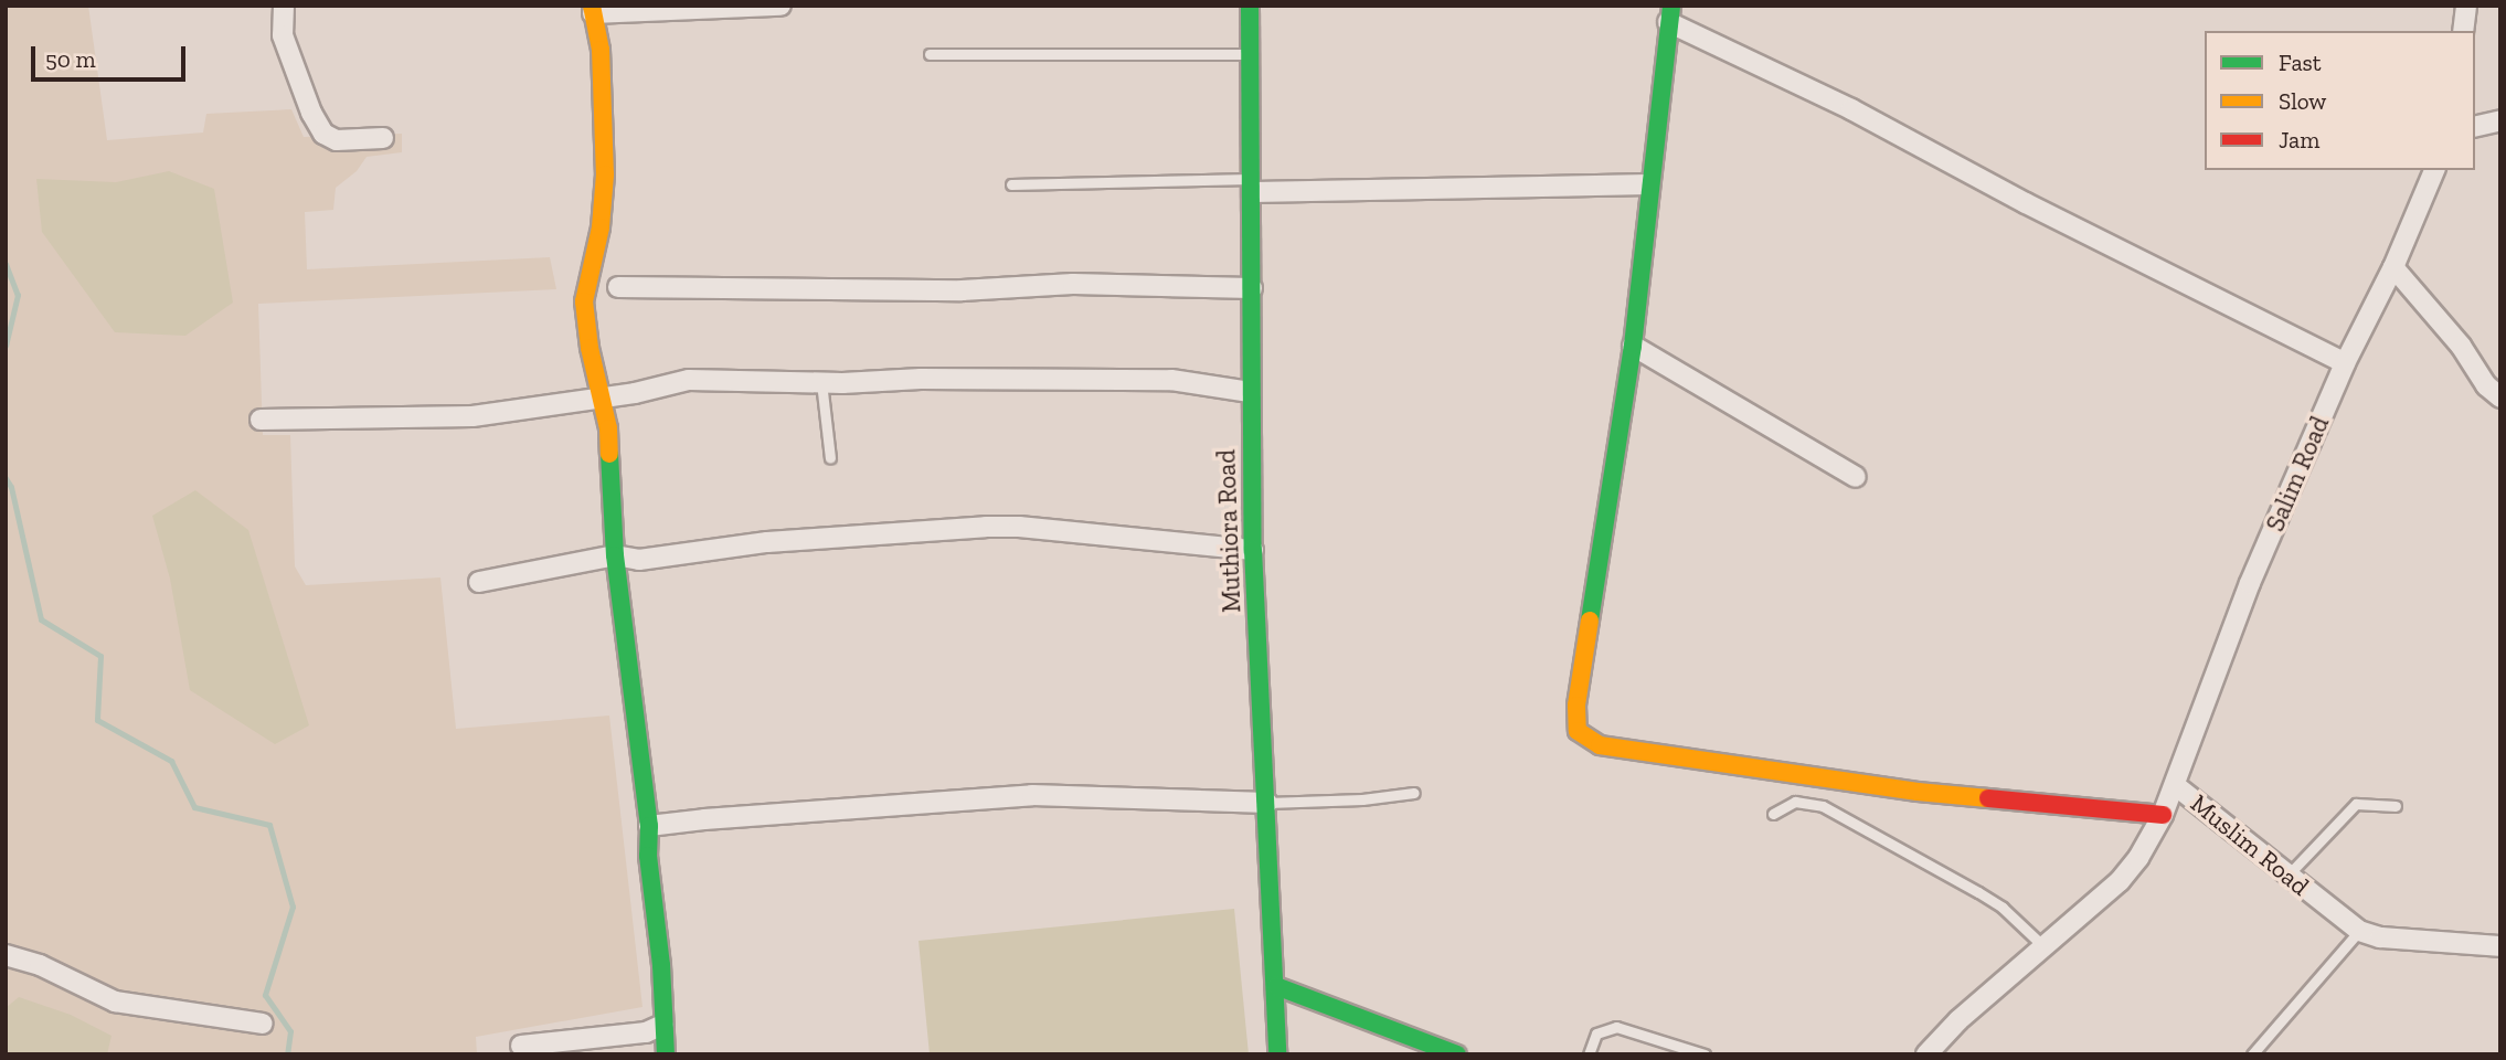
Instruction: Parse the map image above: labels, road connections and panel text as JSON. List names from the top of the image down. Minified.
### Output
{"streets":{"street":["Salim Road","Muthiora Road","Muslim Road"]},"crossings":[["Salim Road","Muslim Road"]],"legend":["Fast","Slow","Jam"],"scale_bar":"50 m"}
